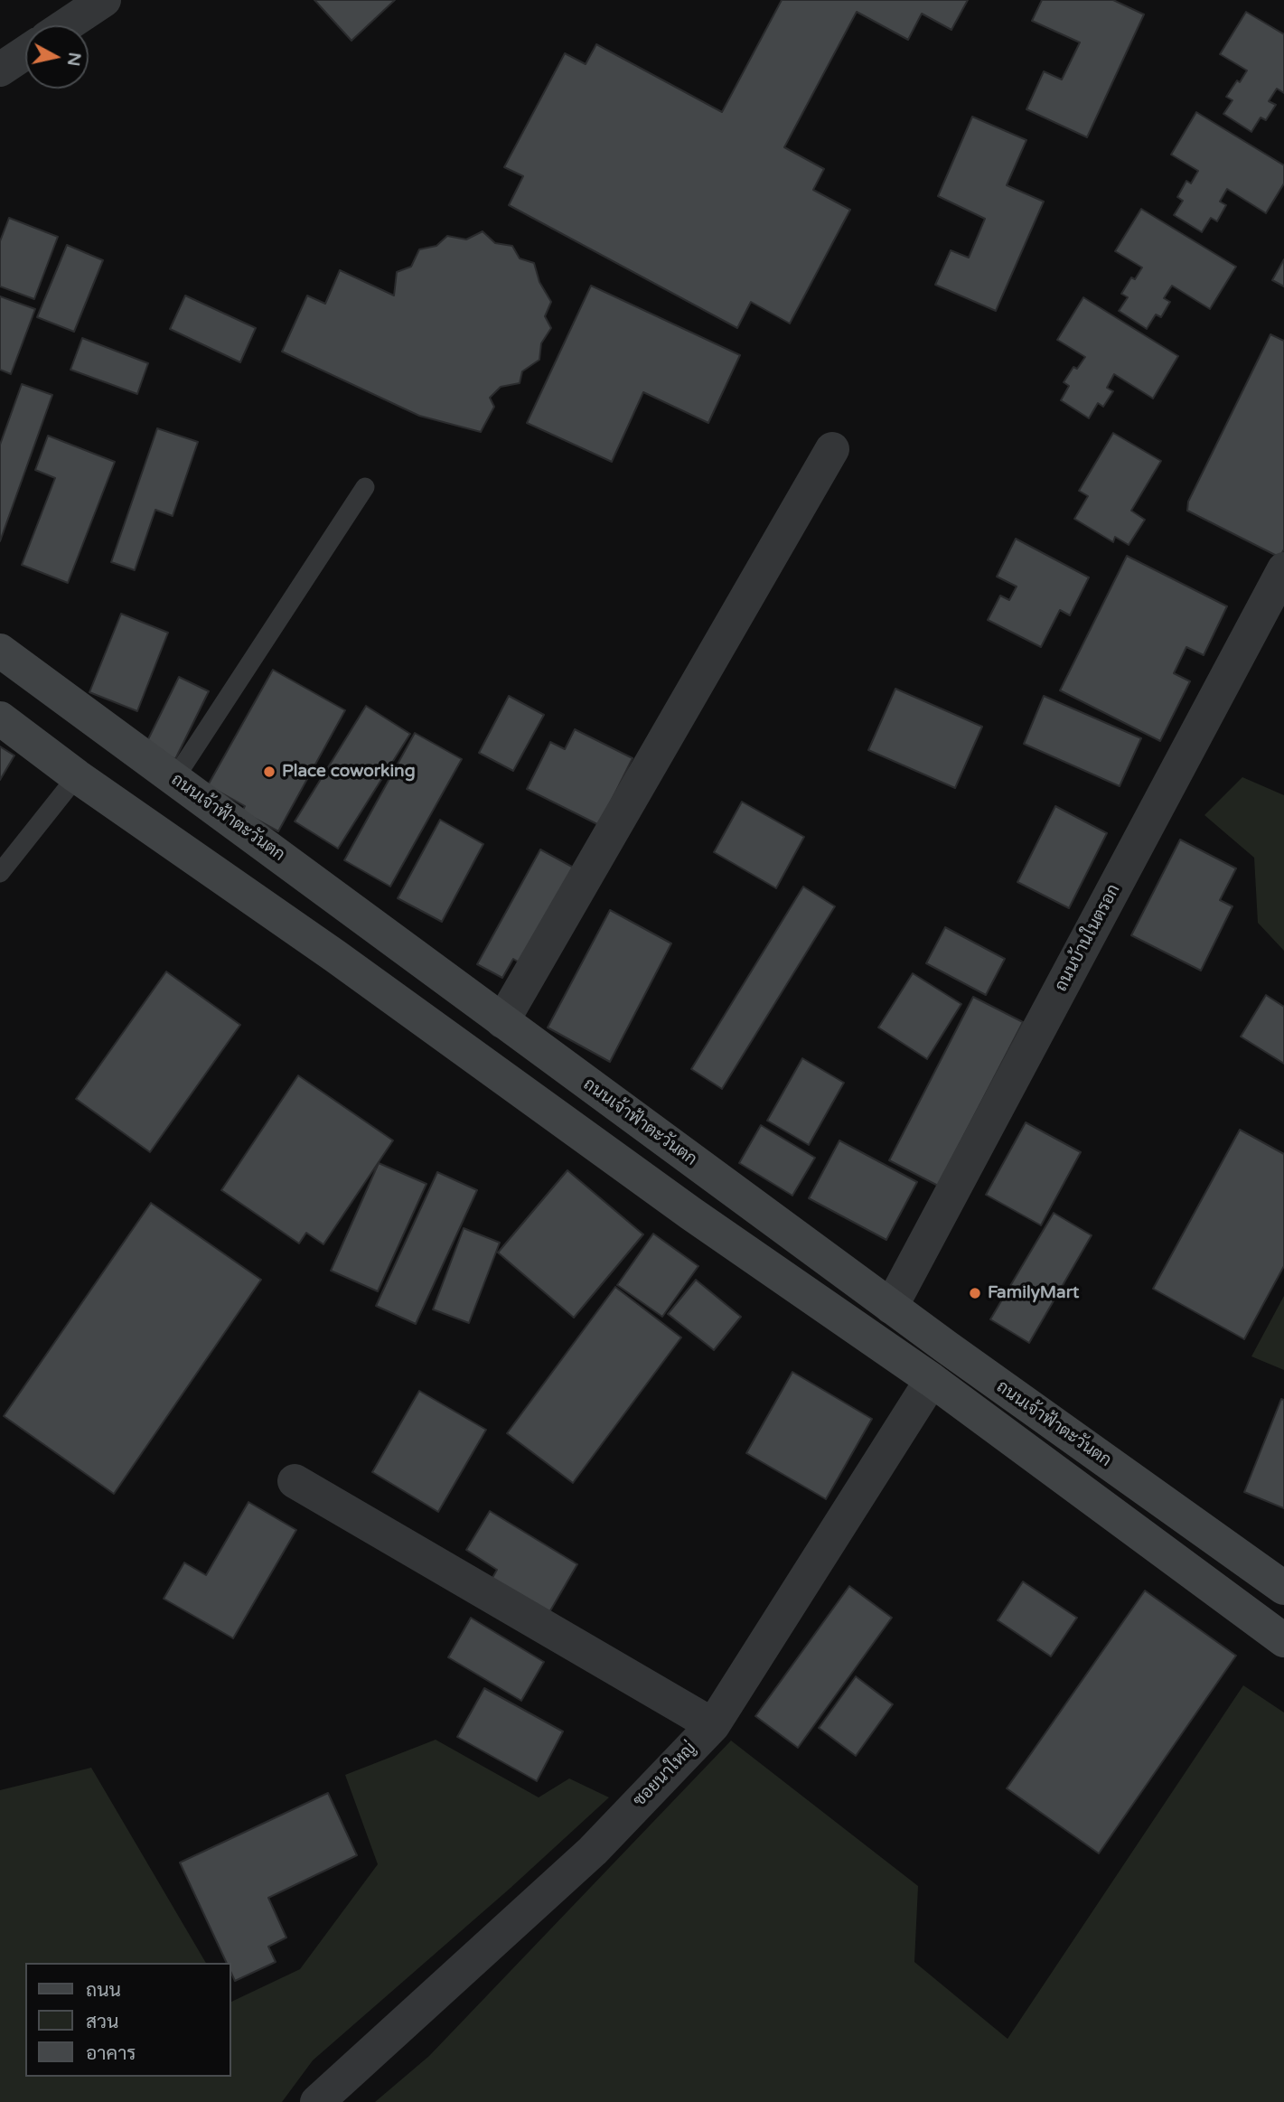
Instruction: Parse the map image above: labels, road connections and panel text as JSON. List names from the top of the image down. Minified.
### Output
{"streets":{"main road":["ถนนเจ้าฟ้าตะวันตก"],"street":["ถนนบ้านในตรอก","ซอยนาใหญ่"]},"crossings":[["ถนนเจ้าฟ้าตะวันตก","ถนนบ้านในตรอก"],["ถนนเจ้าฟ้าตะวันตก","ซอยนาใหญ่"]],"places":["Place coworking","FamilyMart"],"legend":["ถนน","สวน","อาคาร"],"north":"right"}
